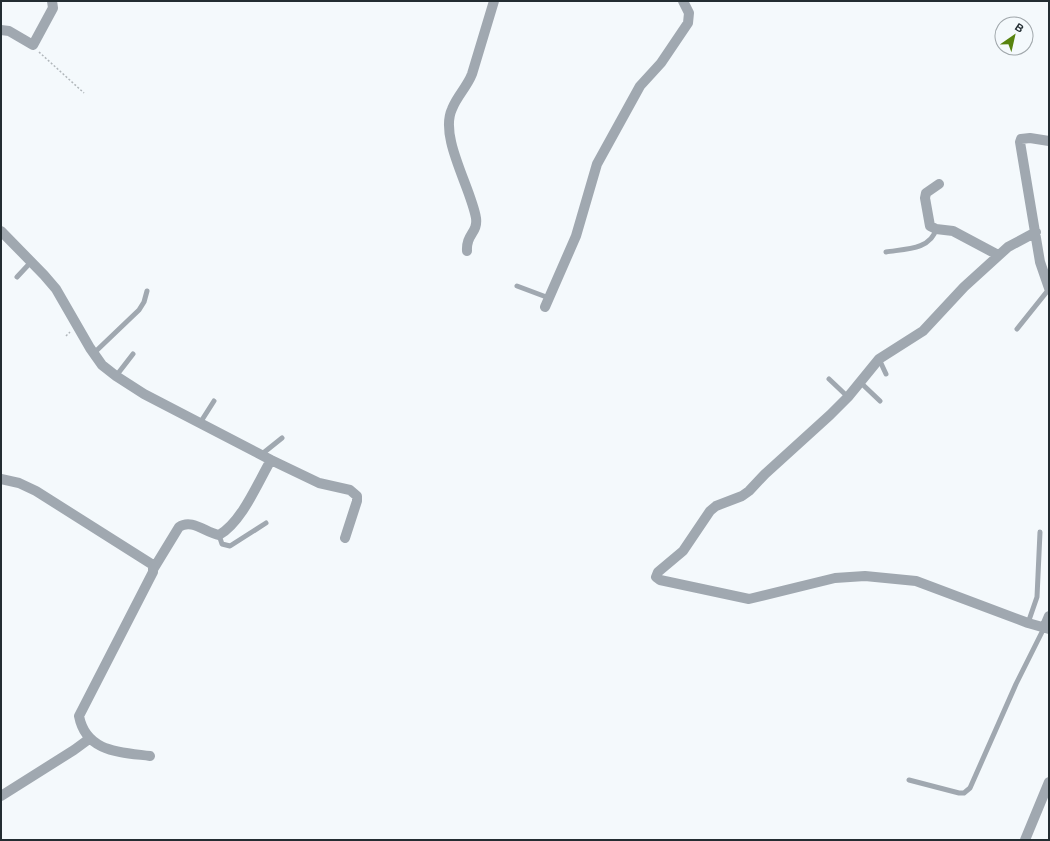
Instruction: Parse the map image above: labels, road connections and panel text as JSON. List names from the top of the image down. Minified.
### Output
{"north":"top right"}
